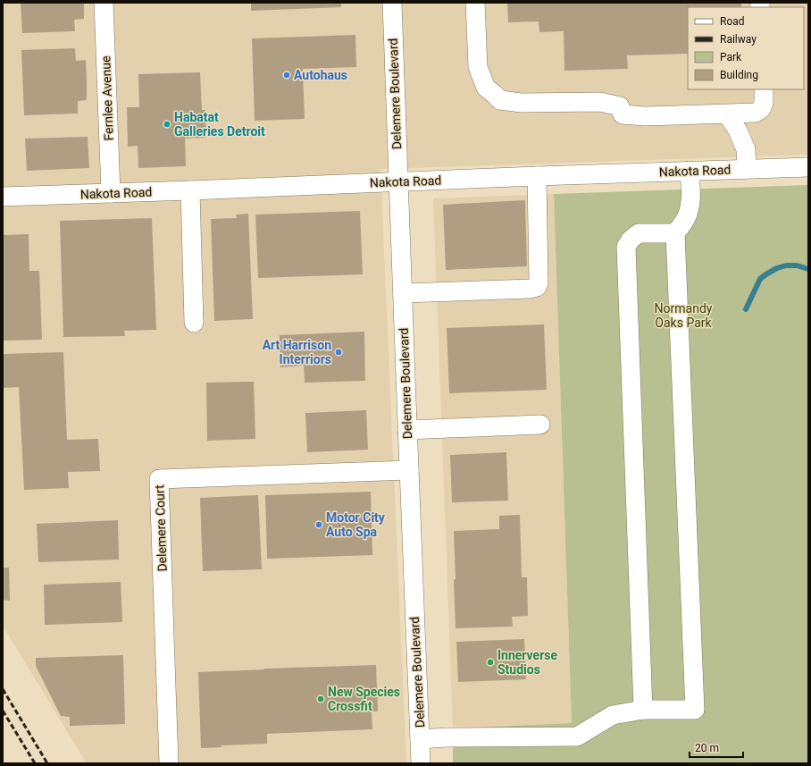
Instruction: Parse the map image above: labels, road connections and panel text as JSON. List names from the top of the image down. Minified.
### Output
{"streets":{"street":["Delemere Boulevard","Fernlee Avenue","Nakota Road","Delemere Court"]},"crossings":[["Delemere Boulevard","Nakota Road"],["Delemere Boulevard","Delemere Court"],["Fernlee Avenue","Nakota Road"]],"parks":["Normandy Oaks Park"],"places":["Autohaus","Habatat Galleries Detroit","Art Harrison Interriors","Motor City Auto Spa","Innerverse Studios","New Species Crossfit"],"legend":["Road","Railway","Park","Building"],"scale_bar":"20 m"}
